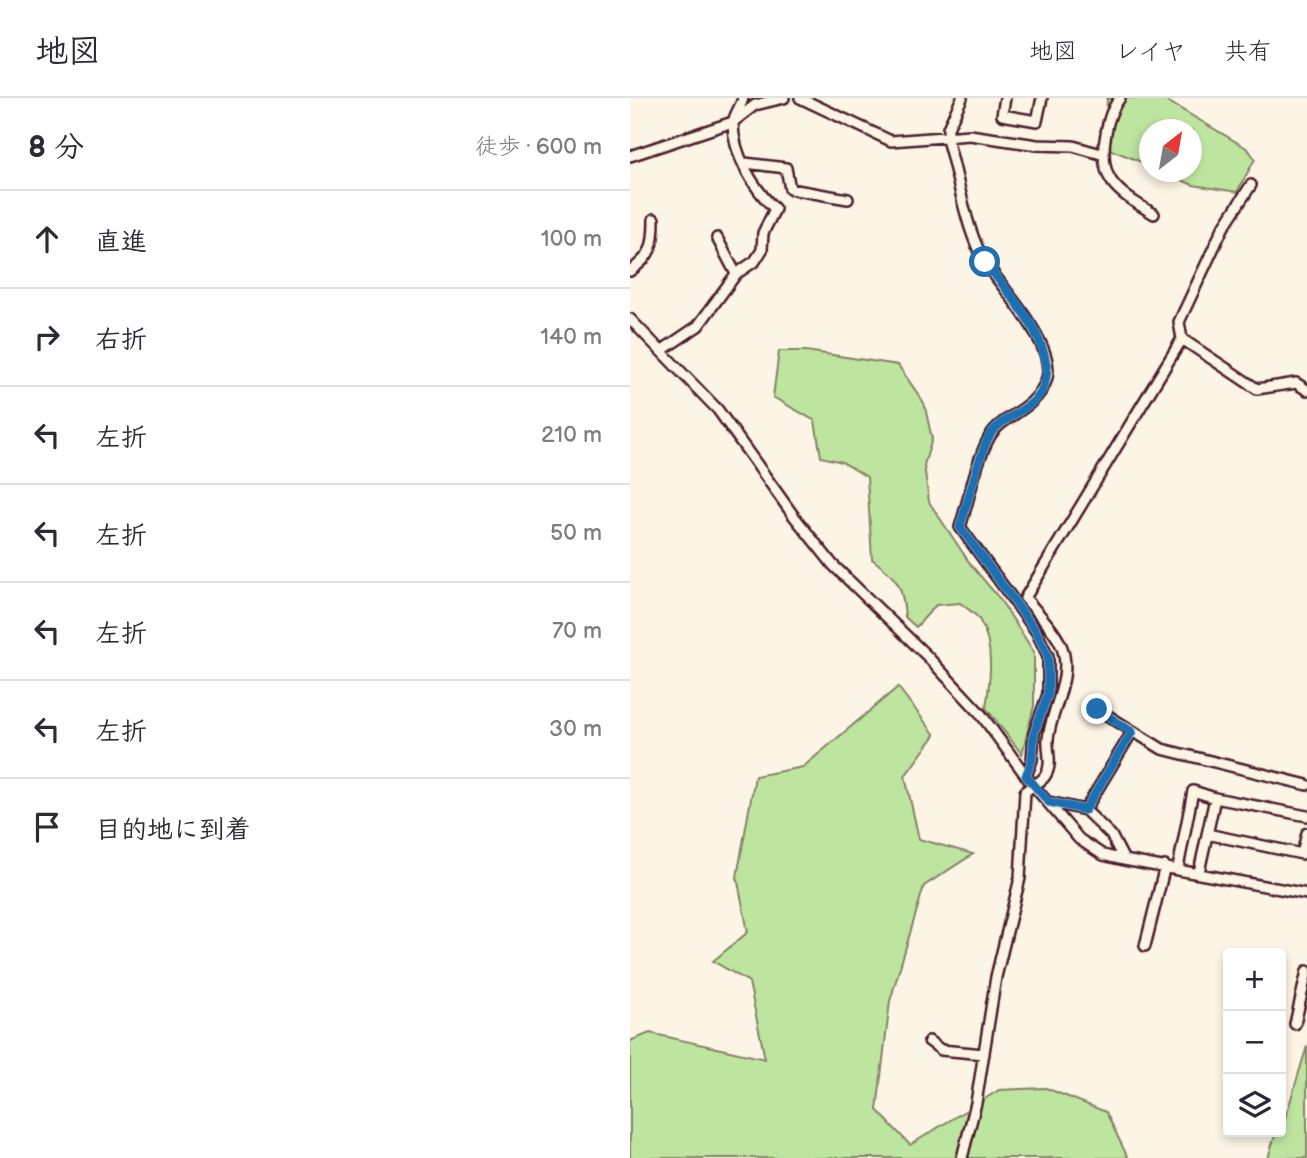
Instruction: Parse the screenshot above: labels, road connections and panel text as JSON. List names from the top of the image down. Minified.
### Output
{"north":"top right","page":{"header":"地図","nav":["地図","レイヤ","共有"],"heading":["8 分","徒歩 · 600 m"],"list":[["直進","100 m"],["右折","140 m"],["左折","210 m"],["左折","50 m"],["左折","70 m"],["左折","30 m"],"目的地に到着"],"map_buttons":["+","−"]}}
